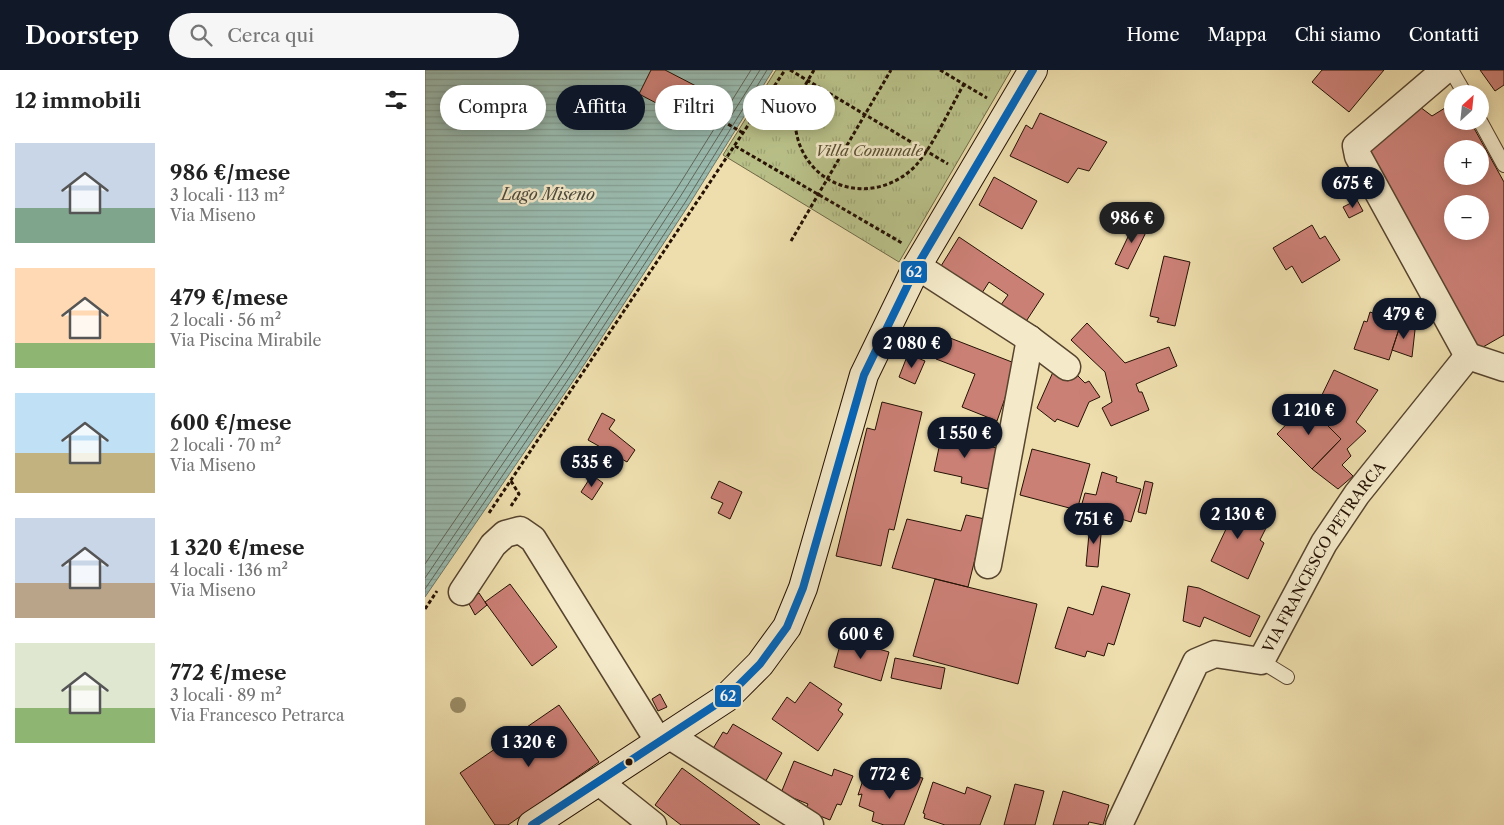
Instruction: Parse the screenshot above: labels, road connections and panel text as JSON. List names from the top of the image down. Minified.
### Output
{"streets":{"street":["VIA FRANCESCO PETRARCA"]},"water":["Lago Miseno"],"parks":["Villa Comunale"],"lines":["transit line 62"],"north":"top right","page":{"header":"Doorstep","search":"Cerca qui","nav":["Home","Mappa","Chi siamo","Contatti"],"heading":"12 immobili","map_buttons":["+","−"],"chip":["Compra","Affitta","Filtri","Nuovo"],"list":[{"name":"986 €/mese","note":"3 locali · 113 m² · Via Miseno"},{"name":"479 €/mese","note":"2 locali · 56 m² · Via Piscina Mirabile"},{"name":"600 €/mese","note":"2 locali · 70 m² · Via Miseno"},{"name":"1 320 €/mese","note":"4 locali · 136 m² · Via Miseno"},{"name":"772 €/mese","note":"3 locali · 89 m² · Via Francesco Petrarca"}],"price":["675 €","986 €","479 €","2 080 €","1 210 €","1 550 €","535 €","2 130 €","751 €","600 €","1 320 €","772 €"]}}
